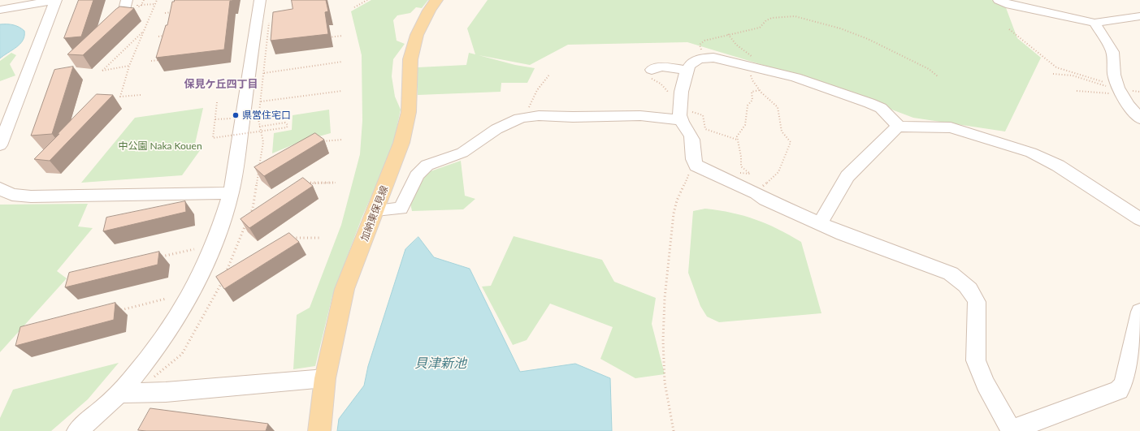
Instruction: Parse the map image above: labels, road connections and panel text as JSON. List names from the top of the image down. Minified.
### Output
{"streets":{"main road":["加納東保見線"]},"districts":["保見ケ丘四丁目"],"water":["貝津新池"],"parks":["中公園 Naka Kouen"],"places":["県営住宅口"]}
